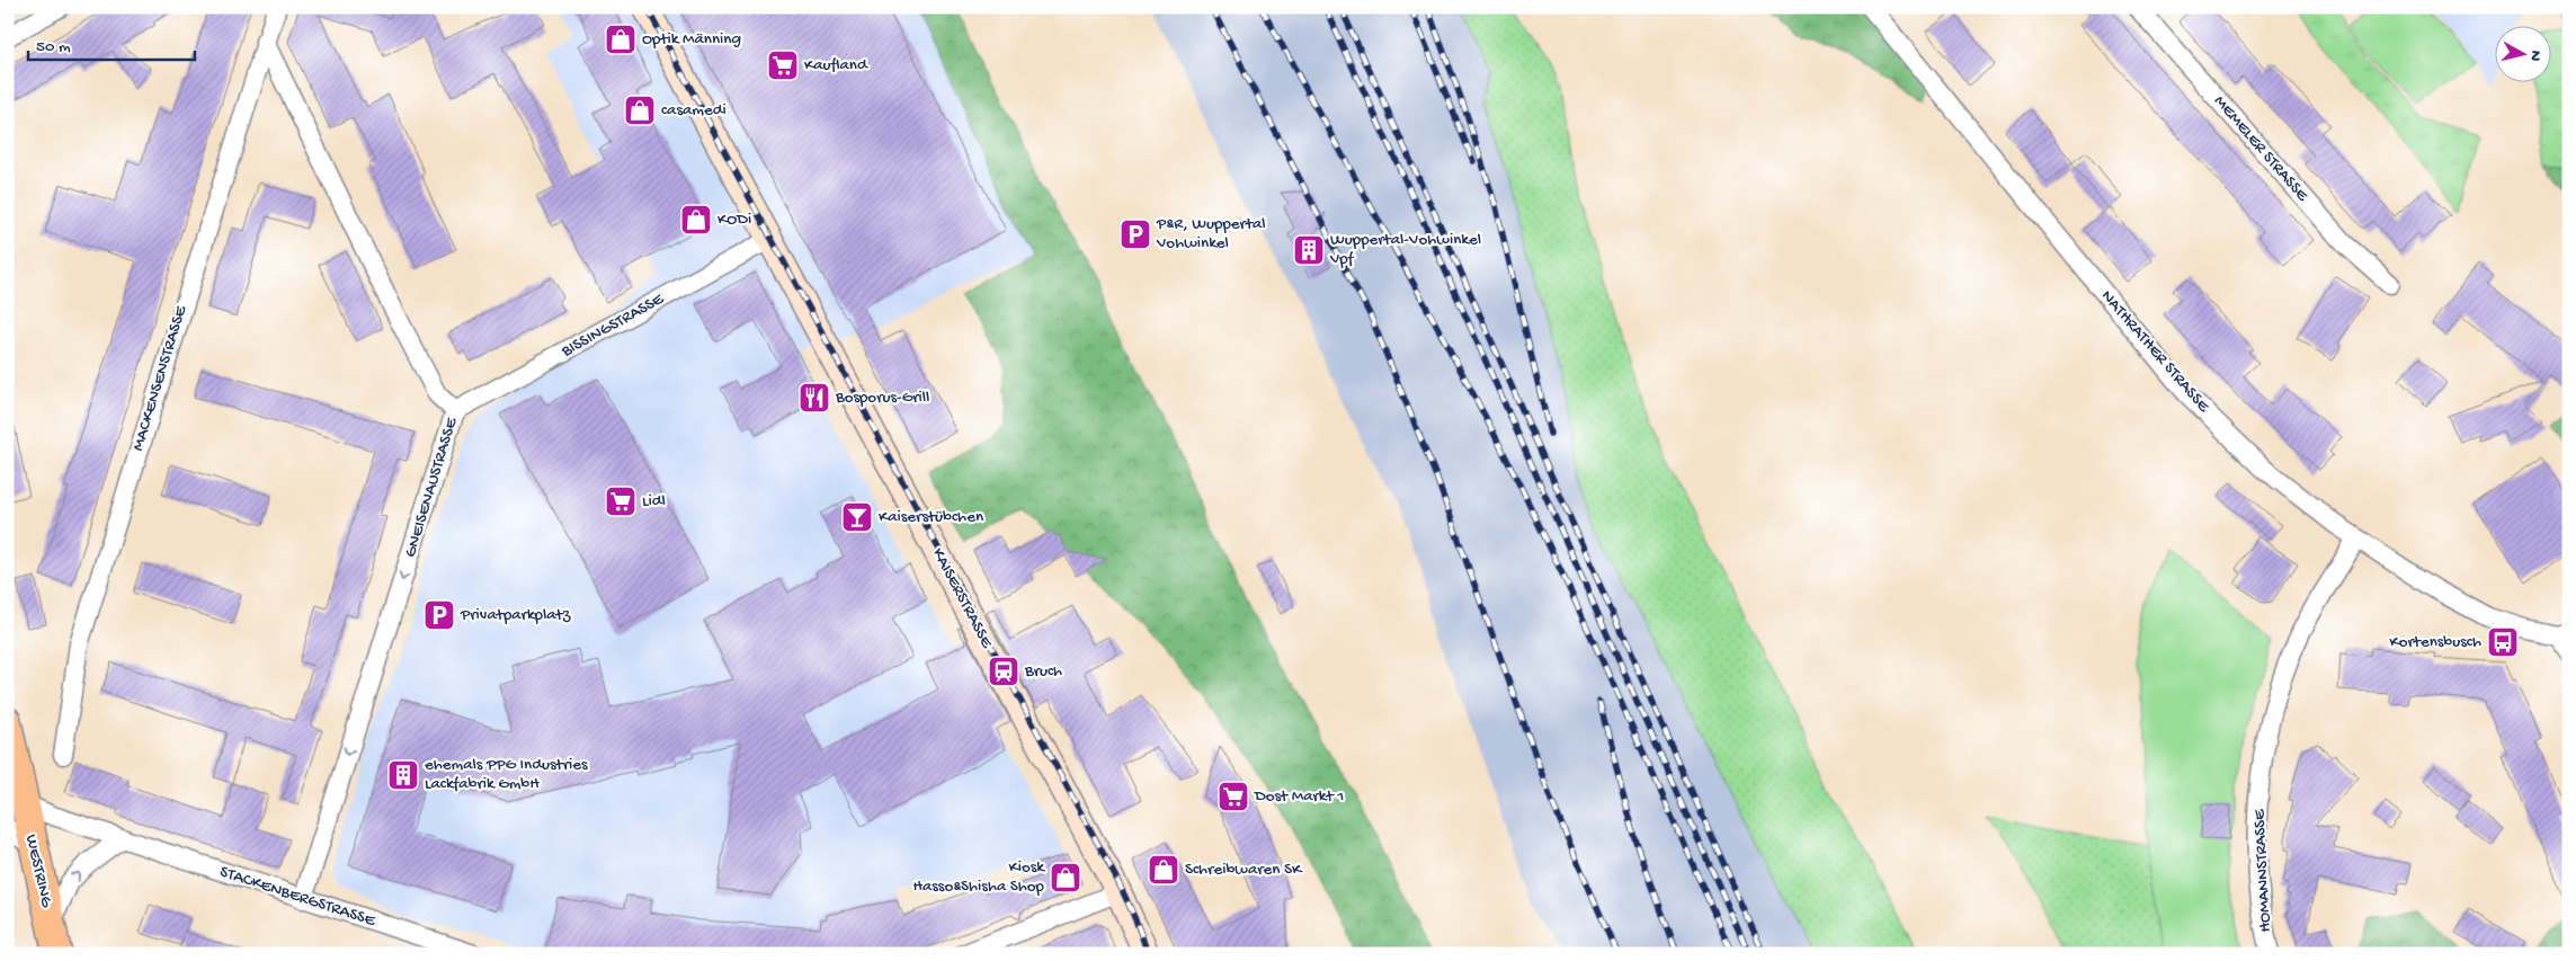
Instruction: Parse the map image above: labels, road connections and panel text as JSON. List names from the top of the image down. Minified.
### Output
{"streets":{"main road":["KAISERSTRASSE","WESTRING"],"street":["MEMELER STRASSE","BISSINGSTRASSE","NATHRATHER STRASSE","MACKENSENSTRASSE","GNEISENAUSTRASSE","HOMANNSTRASSE","STACKENBERGSTRASSE"]},"crossings":[["BISSINGSTRASSE","GNEISENAUSTRASSE"],["BISSINGSTRASSE","KAISERSTRASSE"],["NATHRATHER STRASSE","HOMANNSTRASSE"],["MACKENSENSTRASSE","GNEISENAUSTRASSE"],["GNEISENAUSTRASSE","STACKENBERGSTRASSE"],["WESTRING","STACKENBERGSTRASSE"]],"one_way":["GNEISENAUSTRASSE"],"places":{"shop":["Optik Männing","casamedi","KODi","Schreibwaren SK","Kiosk Hasso&Shisha Shop"],"supermarket":["Kaufland","Lidl","Dost Markt 1"],"parking":["P&R, Wuppertal Vohwinkel","Privatparkplatz"],"building":["Wuppertal-Vohwinkel Vpf","ehemals PPG Industries Lackfabrik GmbH"],"restaurant":["Bosporus-Grill"],"bar":["Kaiserstübchen"],"bus stop":["Kortensbusch"],"station":["Bruch"]},"scale_bar":"50 m","north":"right"}
